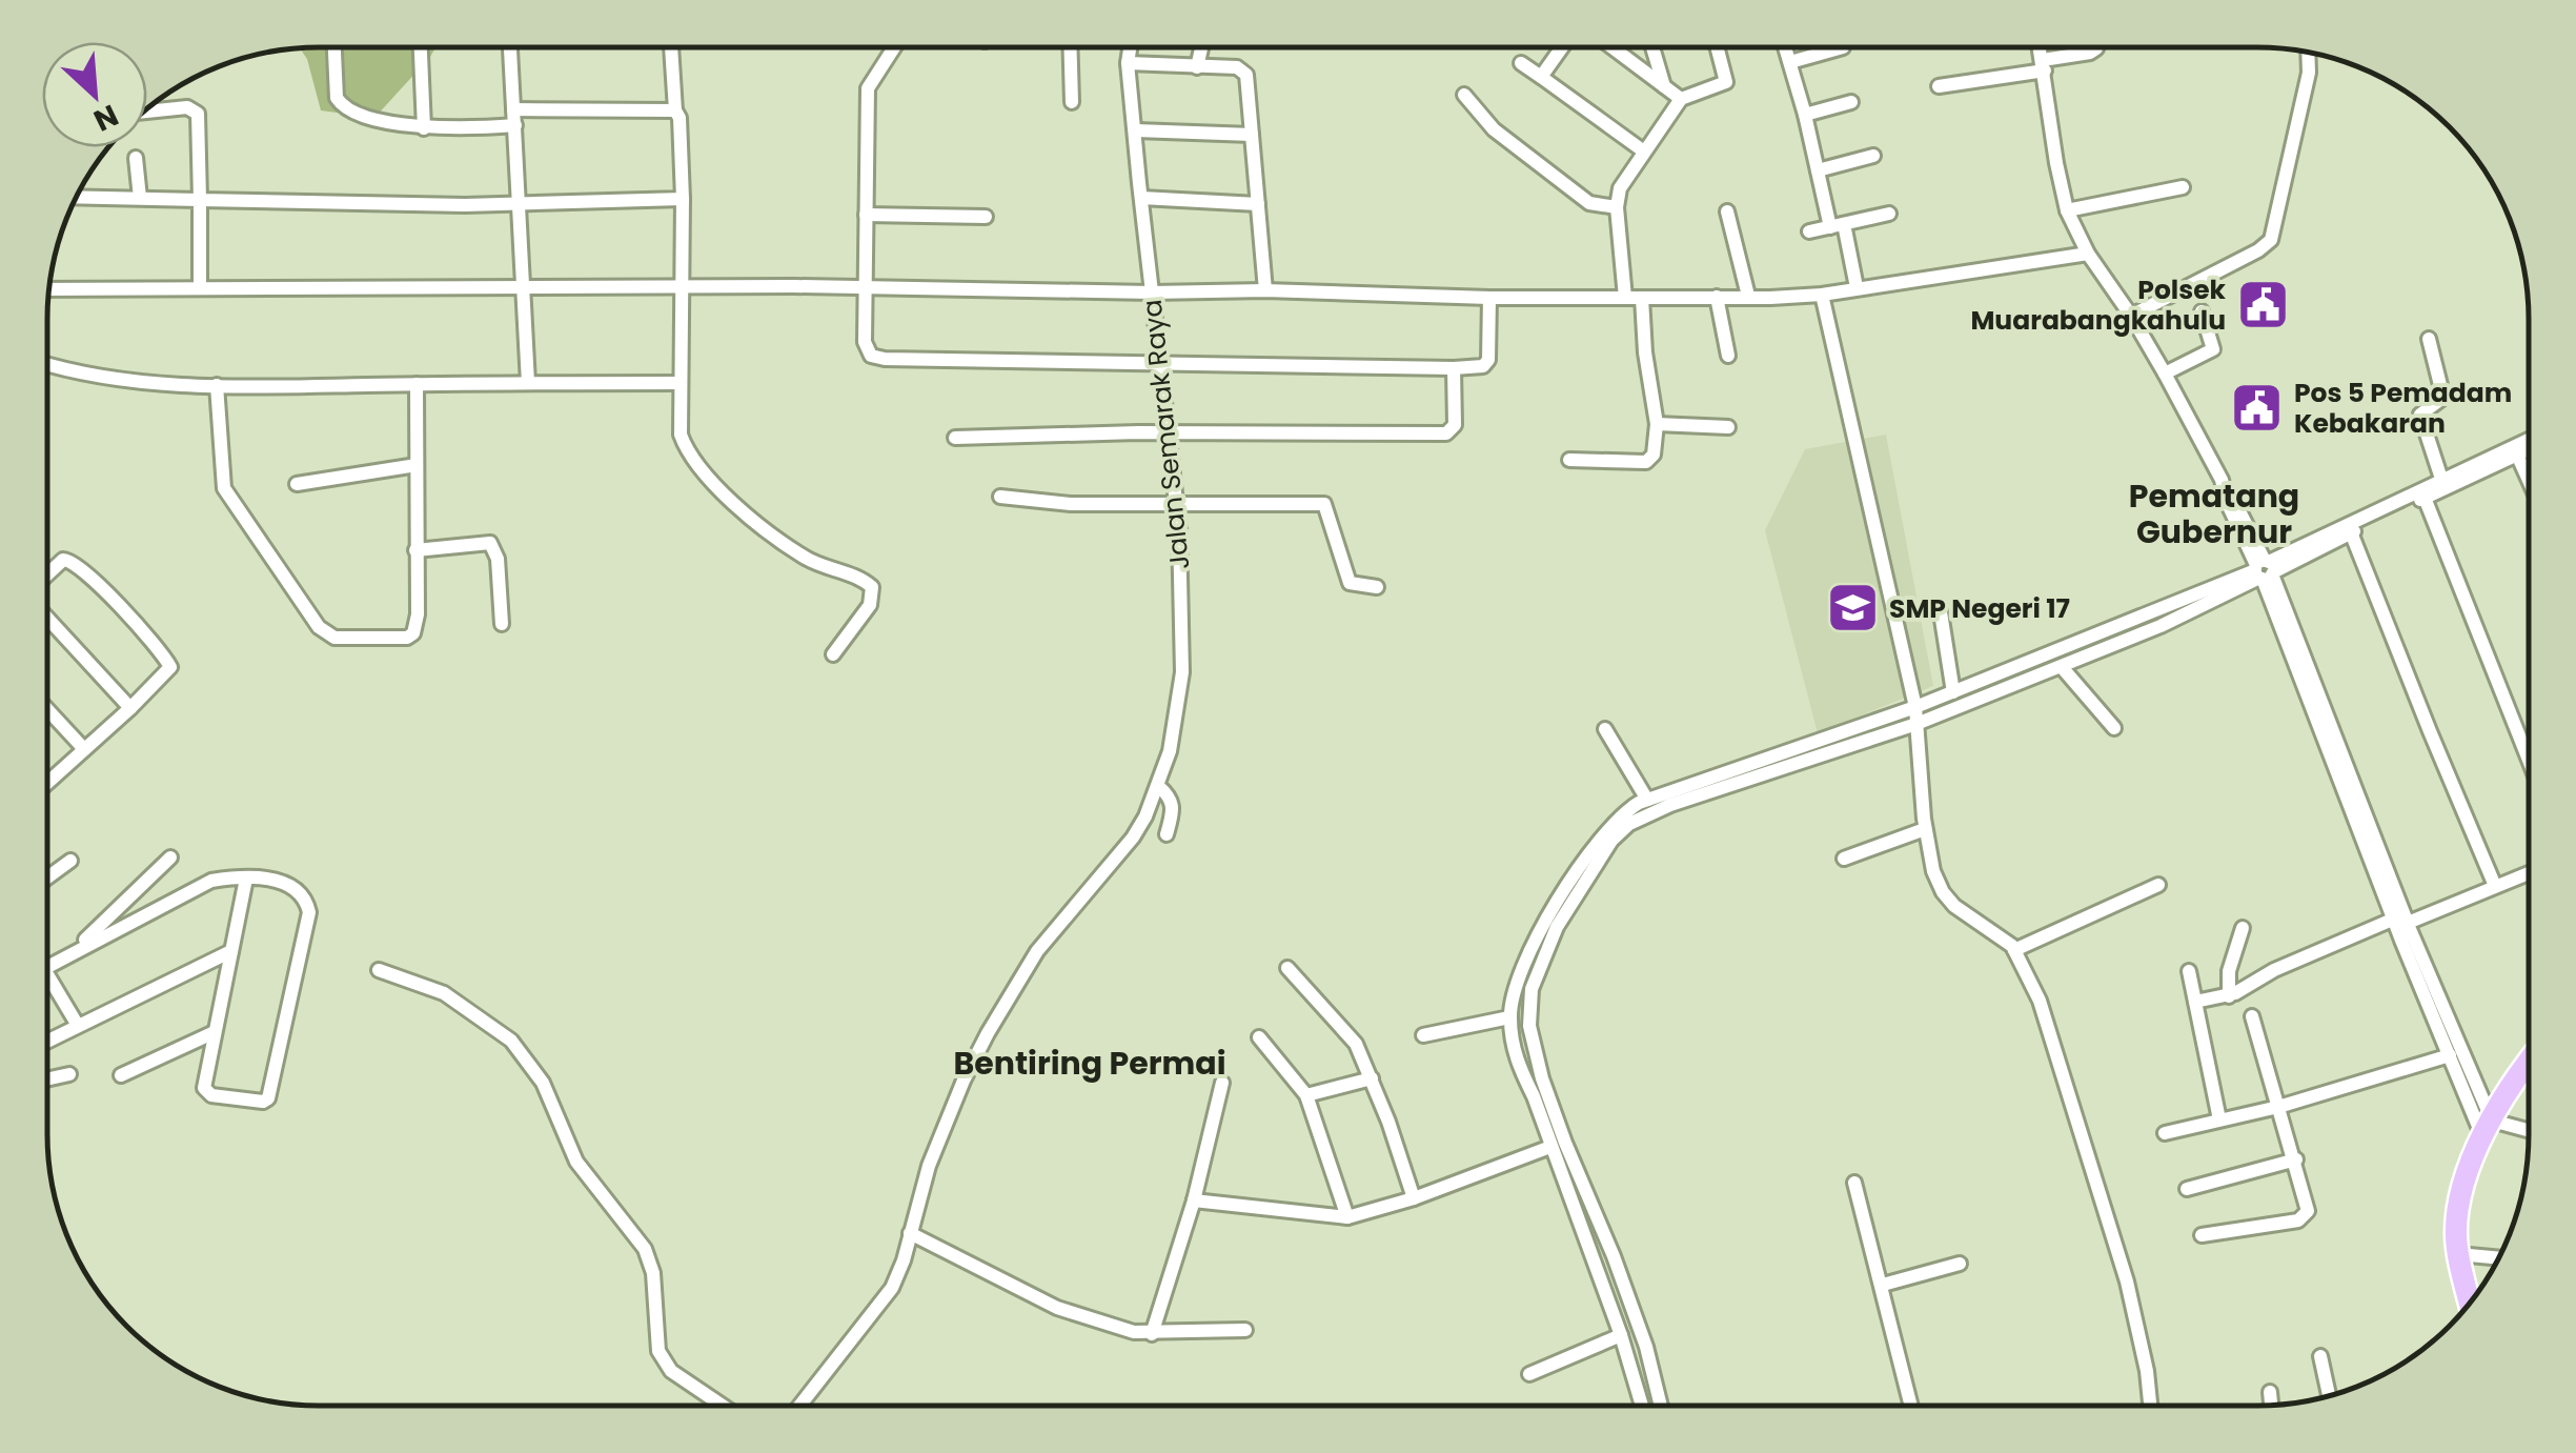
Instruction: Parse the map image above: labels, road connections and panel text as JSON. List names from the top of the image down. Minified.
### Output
{"streets":{"street":["Jalan Semarak Raya"]},"districts":["Pematang Gubernur","Bentiring Permai"],"places":{"public building":["Polsek Muarabangkahulu","Pos 5 Pemadam Kebakaran"],"school or university":["SMP Negeri 17"]},"north":"bottom right"}
